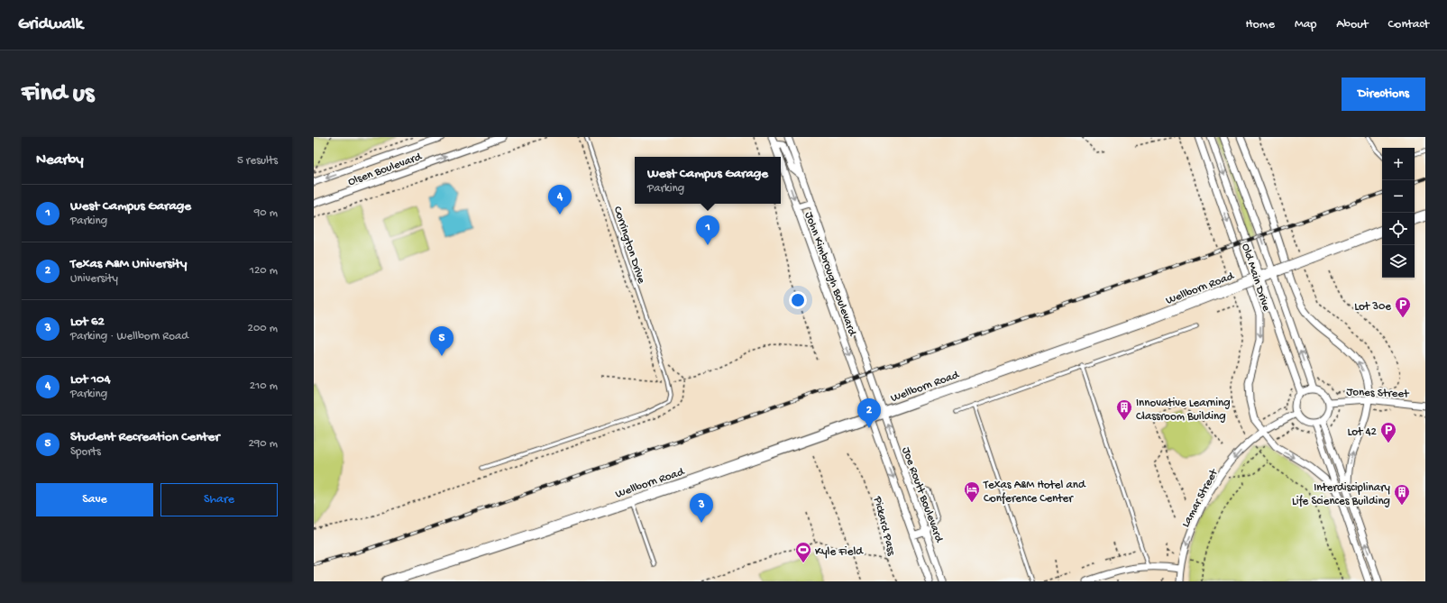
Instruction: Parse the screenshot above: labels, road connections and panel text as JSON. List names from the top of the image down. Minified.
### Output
{"streets":{"main road":["Wellborn Road"],"street":["Olsen Boulevard","John Kimbrough Boulevard","Old Main Drive","Jones Street","Joe Routt Boulevard","Lamar Street"],"lane":["Corrington Drive"],"path":["Pickard Pass"]},"crossings":[["John Kimbrough Boulevard","Wellborn Road"],["John Kimbrough Boulevard","Joe Routt Boulevard"],["Old Main Drive","Wellborn Road"],["Old Main Drive","Jones Street"],["Old Main Drive","Lamar Street"],["Wellborn Road","Joe Routt Boulevard"],["Jones Street","Lamar Street"]],"one_way":["Lamar Street"],"places":{"parking":["Lot 30e","Lot 42"],"building":["Innovative Learning Classroom Building","Interdisciplinary Life Sciences Building"],"hotel":["Texas A&M Hotel and Conference Center"],"sports":["Kyle Field"]},"page":{"header":"Gridwalk","nav":["Home","Map","About","Contact"],"buttons":["Directions",["Save","Share"]],"title":"Find us","heading":["Nearby","5 results"],"map_buttons":["+","−"],"popup":["West Campus Garage","Parking"],"list":[{"mark":"1","name":"West Campus Garage","note":"Parking","value":"90 m"},{"mark":"2","name":"Texas A&M University","note":"University","value":"120 m"},{"mark":"3","name":"Lot 62","note":"Parking · Wellborn Road","value":"200 m"},{"mark":"4","name":"Lot 104","note":"Parking","value":"210 m"},{"mark":"5","name":"Student Recreation Center","note":"Sports","value":"290 m"}],"pins":["4","1","5","2","3"]}}
